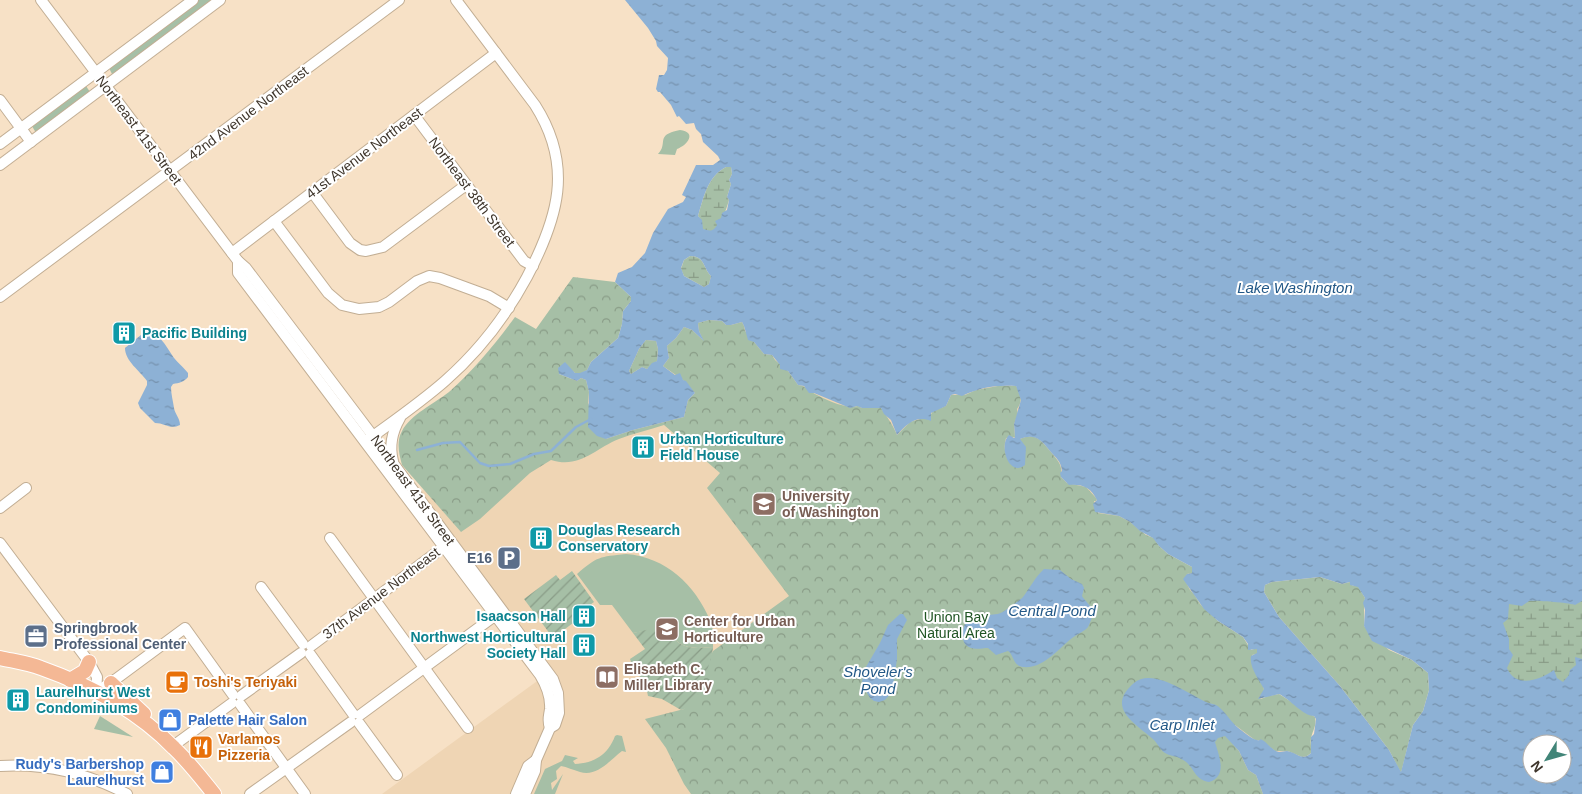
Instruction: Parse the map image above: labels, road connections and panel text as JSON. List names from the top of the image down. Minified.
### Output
{"streets":{"street":["42nd Avenue Northeast","Northeast 41st Street","41st Avenue Northeast","Northeast 38th Street","37th Avenue Northeast"]},"crossings":[["42nd Avenue Northeast","Northeast 41st Street"],["Northeast 41st Street","41st Avenue Northeast"],["Northeast 41st Street","37th Avenue Northeast"],["41st Avenue Northeast","Northeast 38th Street"]],"water":["Lake Washington","Central Pond","Shoveler's Pond","Carp Inlet"],"parks":["Union Bay Natural Area"],"places":{"building":["Pacific Building","Urban Horticulture Field House","Douglas Research Conservatory","Isaacson Hall","Northwest Horticultural Society Hall","Laurelhurst West Condominiums"],"school or university":["University of Washington","Center for Urban Horticulture"],"parking":["E16"],"office":["Springbrook Professional Center"],"library":["Elisabeth C. Miller Library"],"cafe":["Toshi's Teriyaki"],"shop":["Palette Hair Salon","Rudy's Barbershop Laurelhurst"],"restaurant":["Varlamos Pizzeria"]},"north":"bottom left"}
